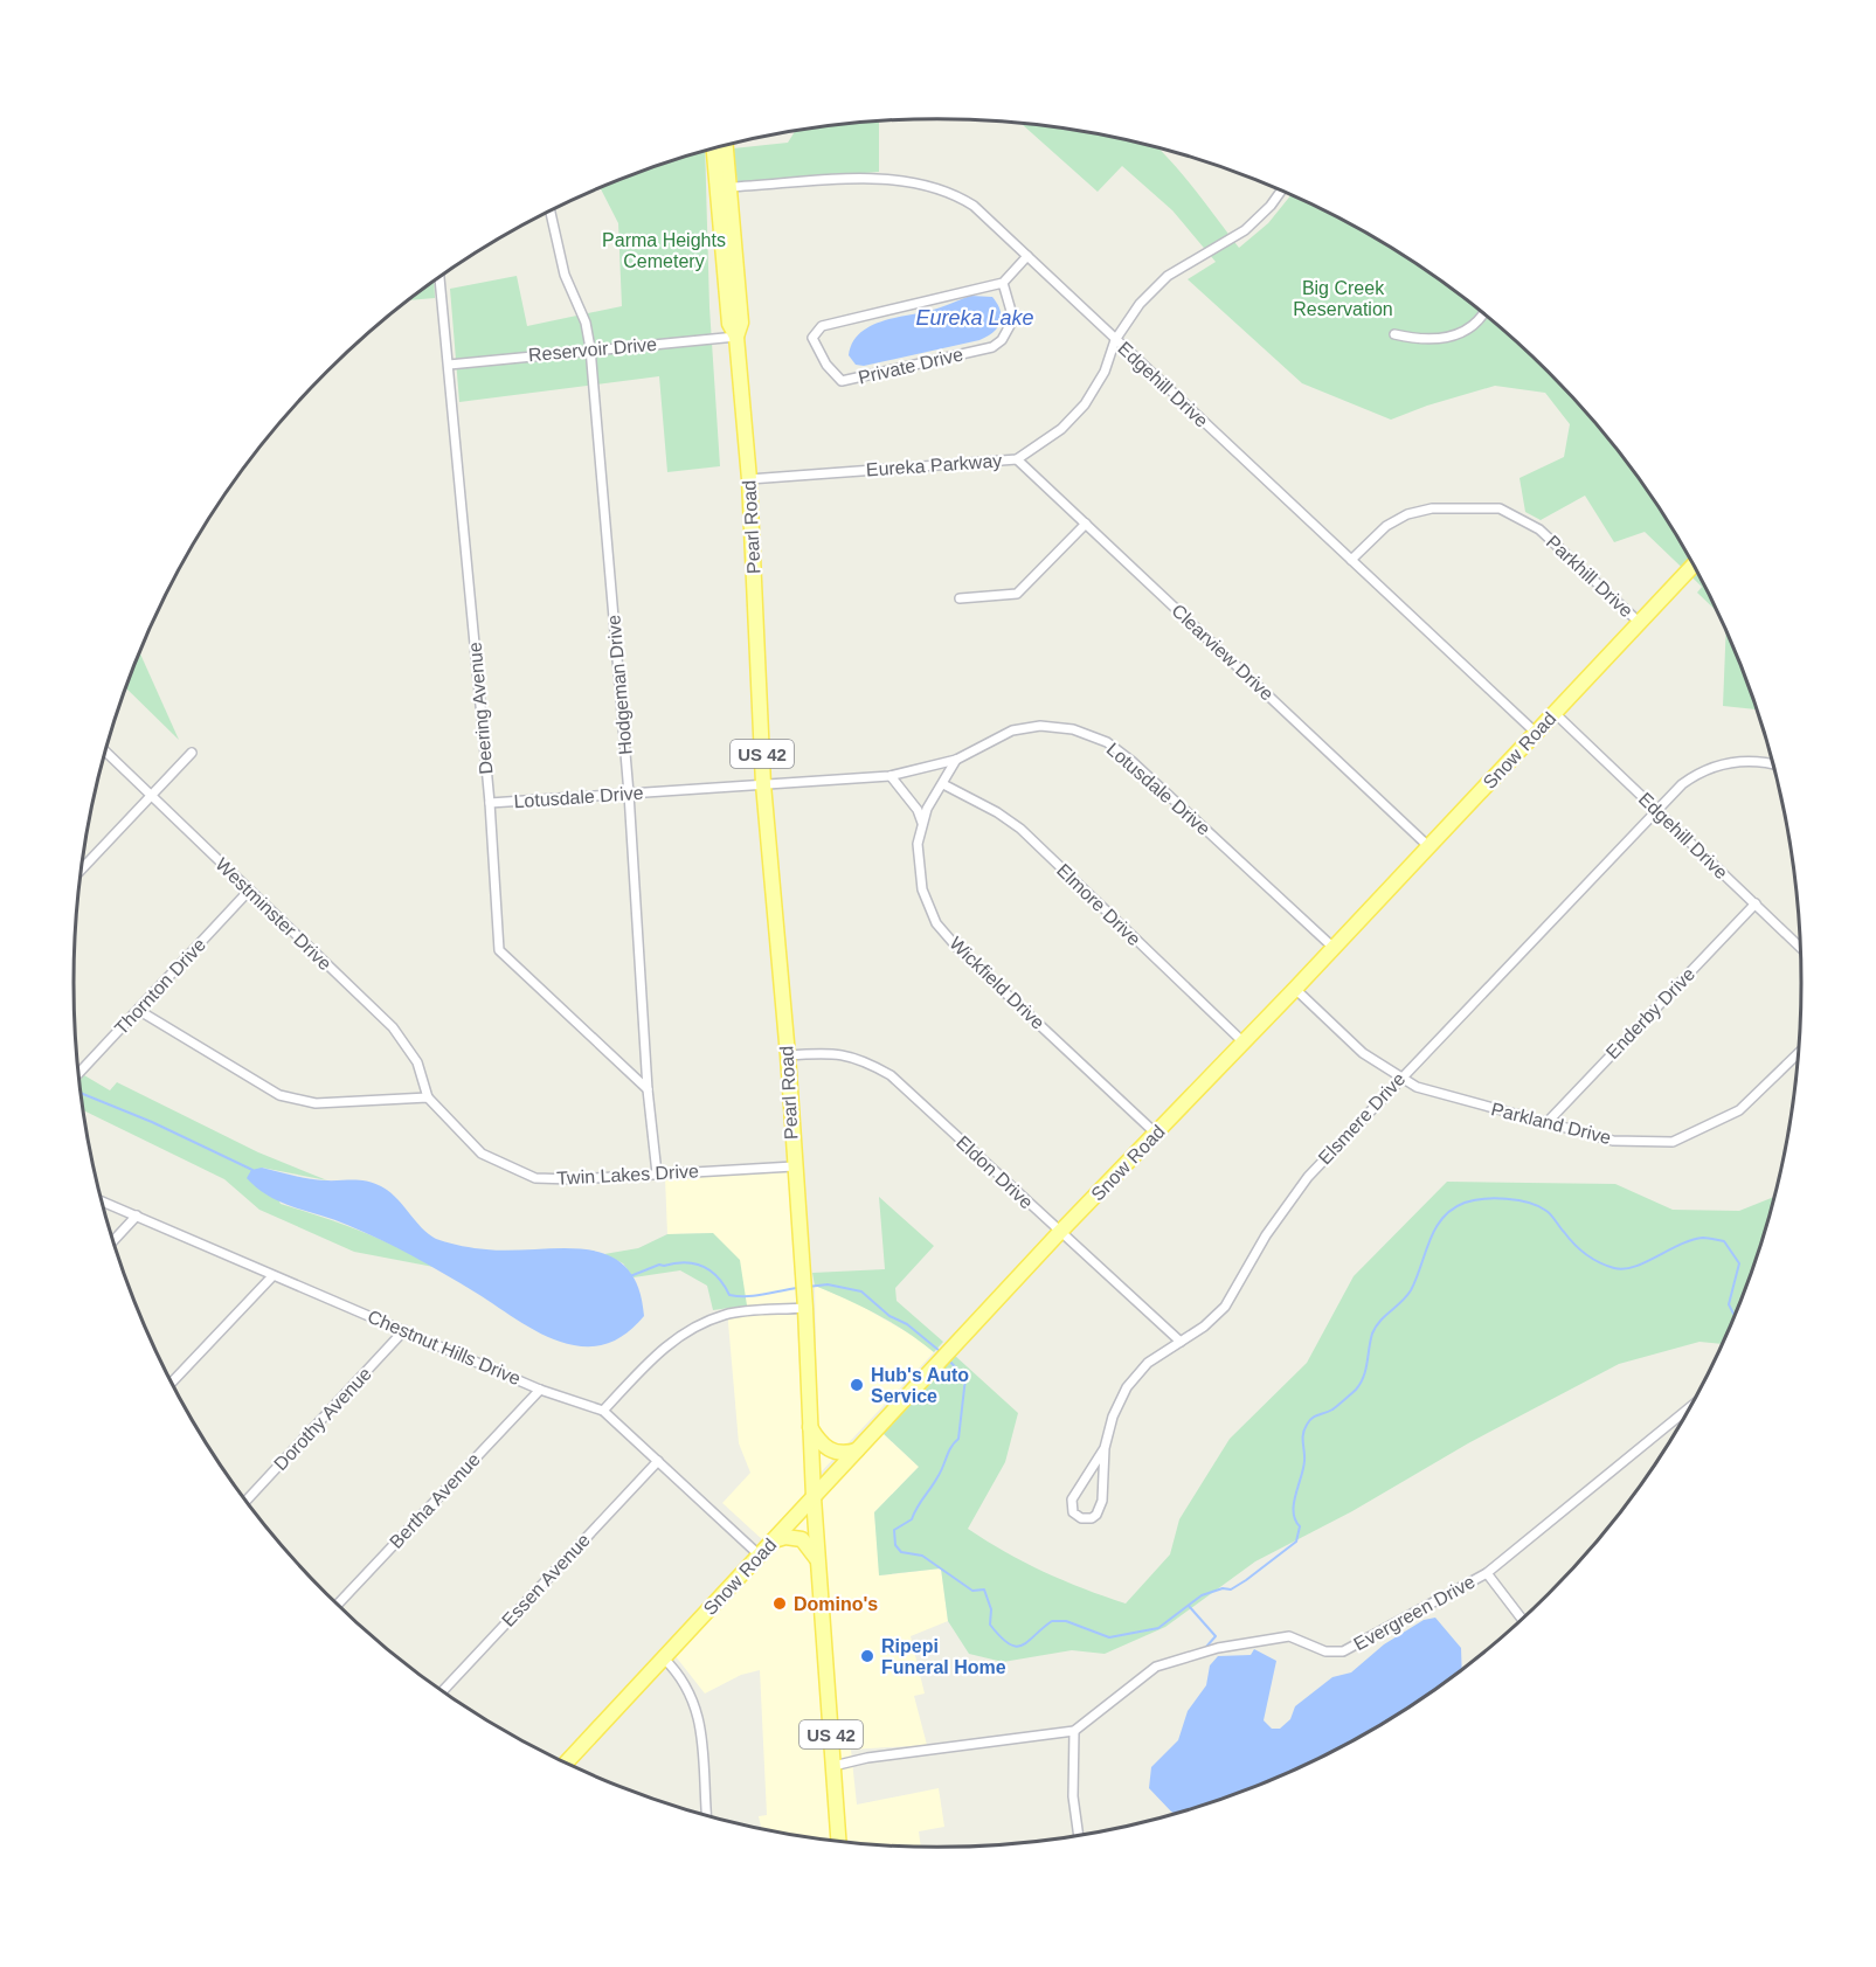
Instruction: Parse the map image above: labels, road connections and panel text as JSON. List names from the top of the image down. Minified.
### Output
{"streets":{"main road":["Pearl Road","Snow Road","US 42"],"street":["Reservoir Drive","Private Drive","Edgehill Drive","Eureka Parkway","Parkhill Drive","Clearview Drive","Hodgeman Drive","Deering Avenue","Lotusdale Drive","Elmore Drive","Westminster Drive","Wickfield Drive","Thornton Drive","Enderby Drive","Elsmere Drive","Parkland Drive","Eldon Drive","Twin Lakes Drive","Chestnut Hills Drive","Dorothy Avenue","Bertha Avenue","Essen Avenue","Evergreen Drive"]},"crossings":[["Reservoir Drive","Pearl Road"],["Reservoir Drive","Hodgeman Drive"],["Reservoir Drive","Deering Avenue"],["Edgehill Drive","Eureka Parkway"],["Edgehill Drive","Pearl Road"],["Edgehill Drive","Parkhill Drive"],["Edgehill Drive","Snow Road"],["Edgehill Drive","Enderby Drive"],["Edgehill Drive","Elsmere Drive"],["Eureka Parkway","Pearl Road"],["Eureka Parkway","Clearview Drive"],["Pearl Road","Snow Road"],["Pearl Road","Lotusdale Drive"],["Pearl Road","Eldon Drive"],["Pearl Road","Twin Lakes Drive"],["Parkhill Drive","Snow Road"],["Clearview Drive","Snow Road"],["Hodgeman Drive","Deering Avenue"],["Hodgeman Drive","Lotusdale Drive"],["Hodgeman Drive","Twin Lakes Drive"],["Deering Avenue","Lotusdale Drive"],["Snow Road","Lotusdale Drive"],["Snow Road","Elmore Drive"],["Snow Road","Wickfield Drive"],["Snow Road","Parkland Drive"],["Snow Road","Eldon Drive"],["Snow Road","Chestnut Hills Drive"],["Lotusdale Drive","Wickfield Drive"],["Elmore Drive","Wickfield Drive"],["Westminster Drive","Thornton Drive"],["Westminster Drive","Twin Lakes Drive"],["Enderby Drive","Parkland Drive"],["Elsmere Drive","Parkland Drive"],["Elsmere Drive","Eldon Drive"],["Chestnut Hills Drive","Dorothy Avenue"],["Chestnut Hills Drive","Bertha Avenue"],["Chestnut Hills Drive","Essen Avenue"]],"water":["Eureka Lake"],"parks":["Parma Heights Cemetery","Big Creek Reservation"],"places":["Hub's Auto Service","Domino's","Ripepi Funeral Home"]}
